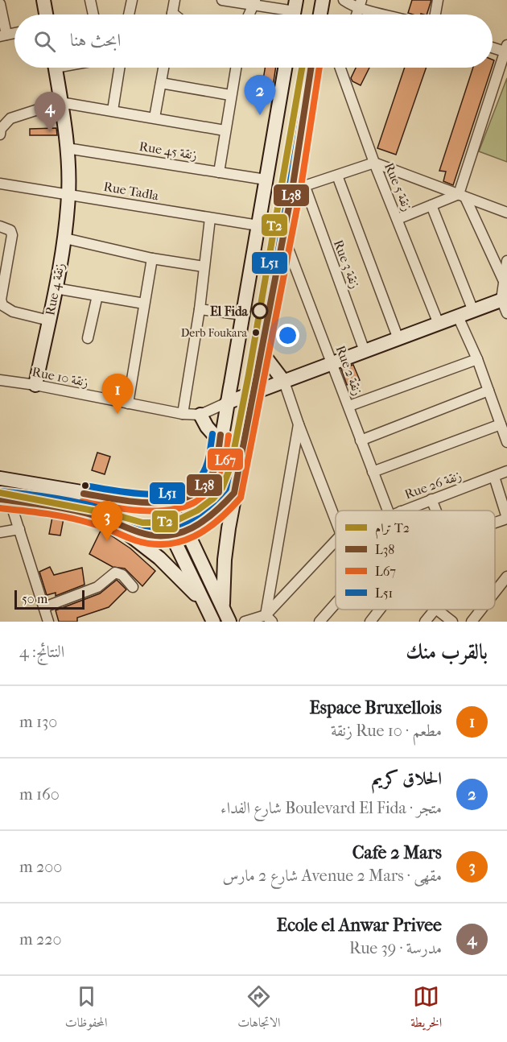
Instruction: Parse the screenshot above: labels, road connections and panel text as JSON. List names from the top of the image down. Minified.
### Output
{"streets":{"main road":["Rue 4 زنقة"],"street":["Rue 45 زنقة","Rue 5 زنقة","Rue Tadla","Rue 3 زنقة","Rue 2 زنقة","Rue 10 زنقة","Rue 26 زنقة"]},"crossings":[["Rue 45 زنقة","Rue 4 زنقة"],["Rue Tadla","Rue 4 زنقة"],["Rue 4 زنقة","Rue 10 زنقة"]],"places":["El Fida","Derb Foukara"],"lines":["tram line T2","transit line L38","transit line L67","transit line L51"],"legend":["ترام T2","L38","L67","L51"],"scale_bar":"50 m","page":{"search":"ابحث هنا","pins":["2","4","1","3"],"scale":"50 m","heading":["بالقرب منك","النتائج: 4"],"list":[{"mark":"1","name":"Espace Bruxellois","note":"مطعم · Rue 10 زنقة","value":"130 m"},{"mark":"2","name":"الحلاق كريم","note":"متجر · Boulevard El Fida شارع الفداء","value":"160 m"},{"mark":"3","name":"Cafe 2 Mars","note":"مقهى · Avenue 2 Mars شارع 2 مارس","value":"200 m"},{"mark":"4","name":"Ecole el Anwar Privee","note":"مدرسة · Rue 39","value":"220 m"}],"nav":["الخريطة","الاتجاهات","المحفوظات"]}}
